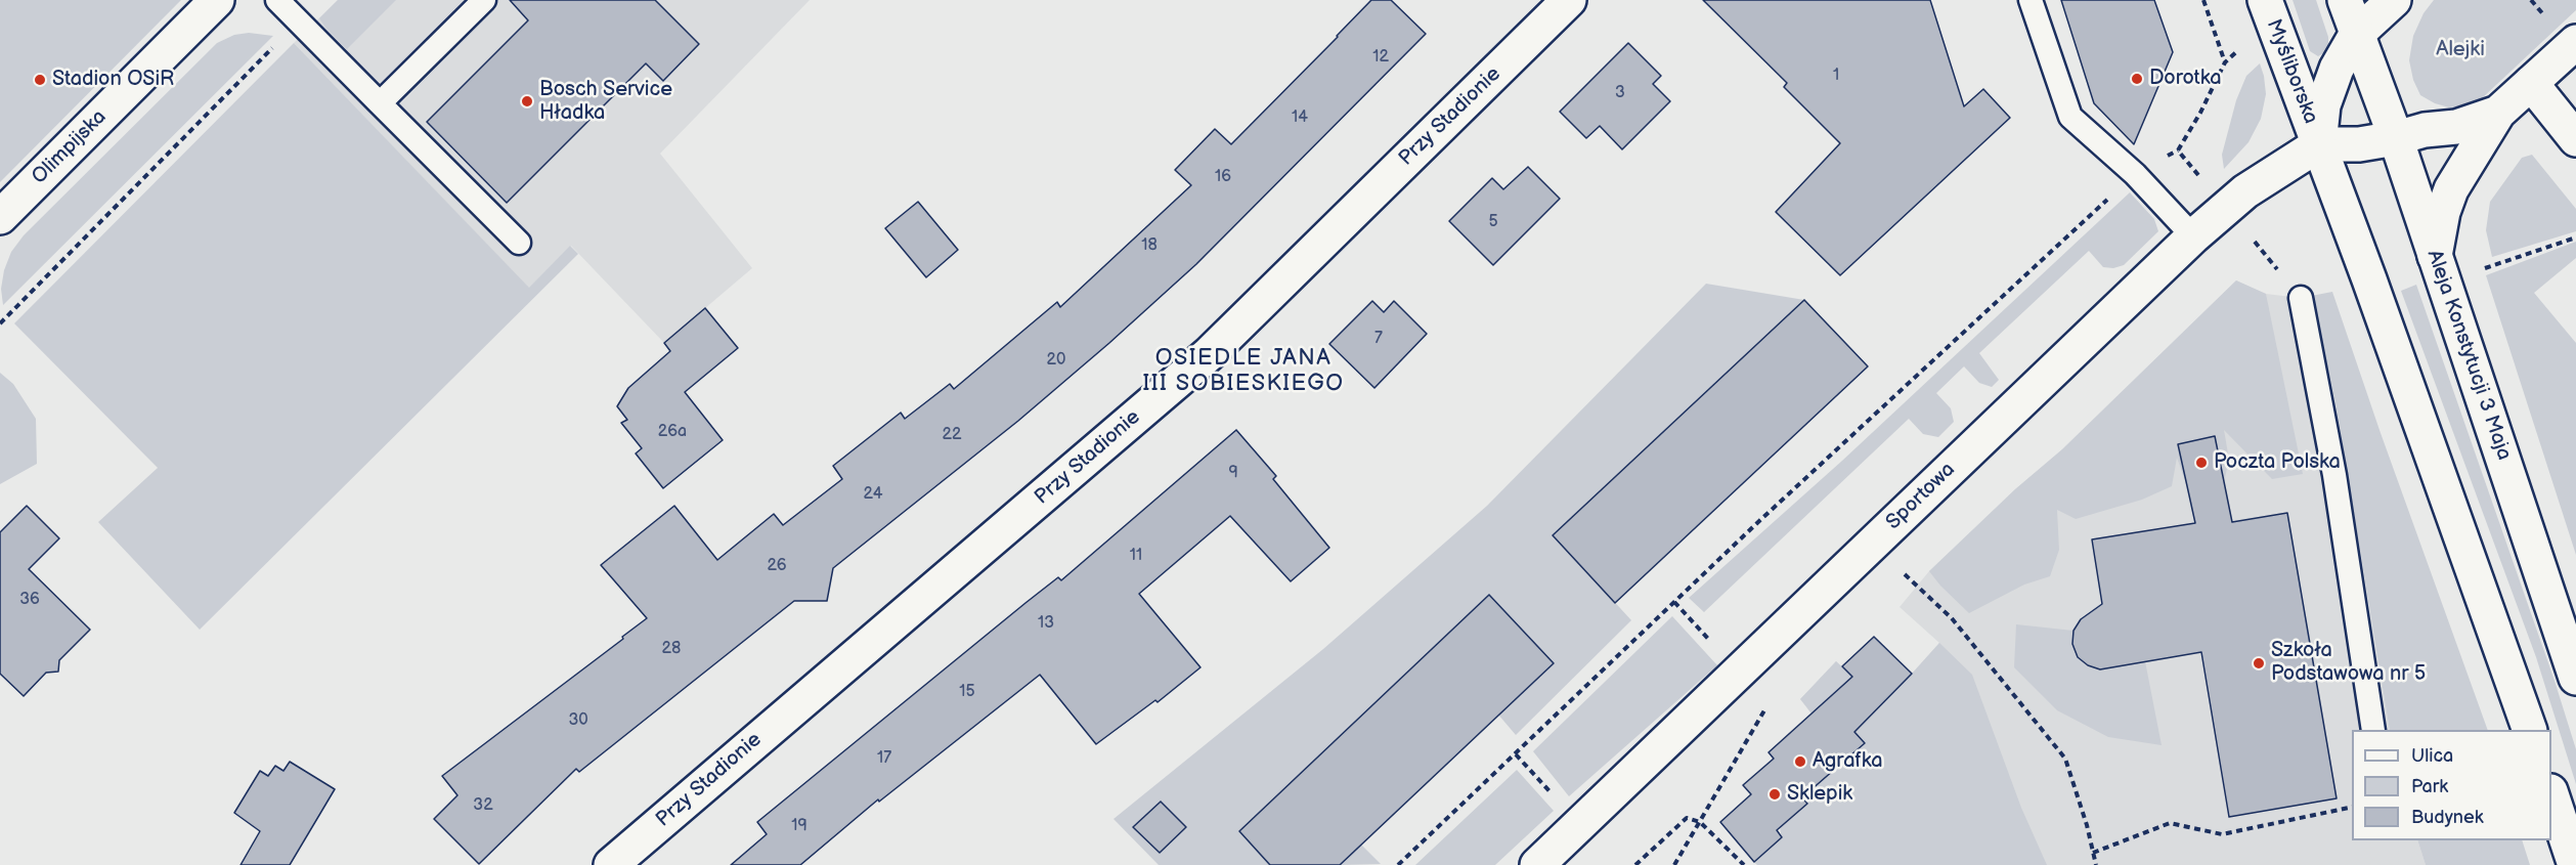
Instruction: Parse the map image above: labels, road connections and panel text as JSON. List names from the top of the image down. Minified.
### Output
{"streets":{"street":["Myśliborska","Przy Stadionie","Olimpijska","Aleja Konstytucji 3 Maja","Sportowa"]},"crossings":[["Myśliborska","Sportowa"]],"districts":["OSIEDLE JANA III SOBIESKIEGO"],"parks":["Alejki"],"places":["Dorotka","Stadion OSiR","Bosch Service Hładka","Poczta Polska","Szkoła Podstawowa nr 5","Agrafka","Sklepik"],"house_numbers":["12","1","3","14","16","5","18","7","20","26a","22","9","24","11","26","36","13","28","15","30","17","32","19"],"legend":["Ulica","Park","Budynek"]}
